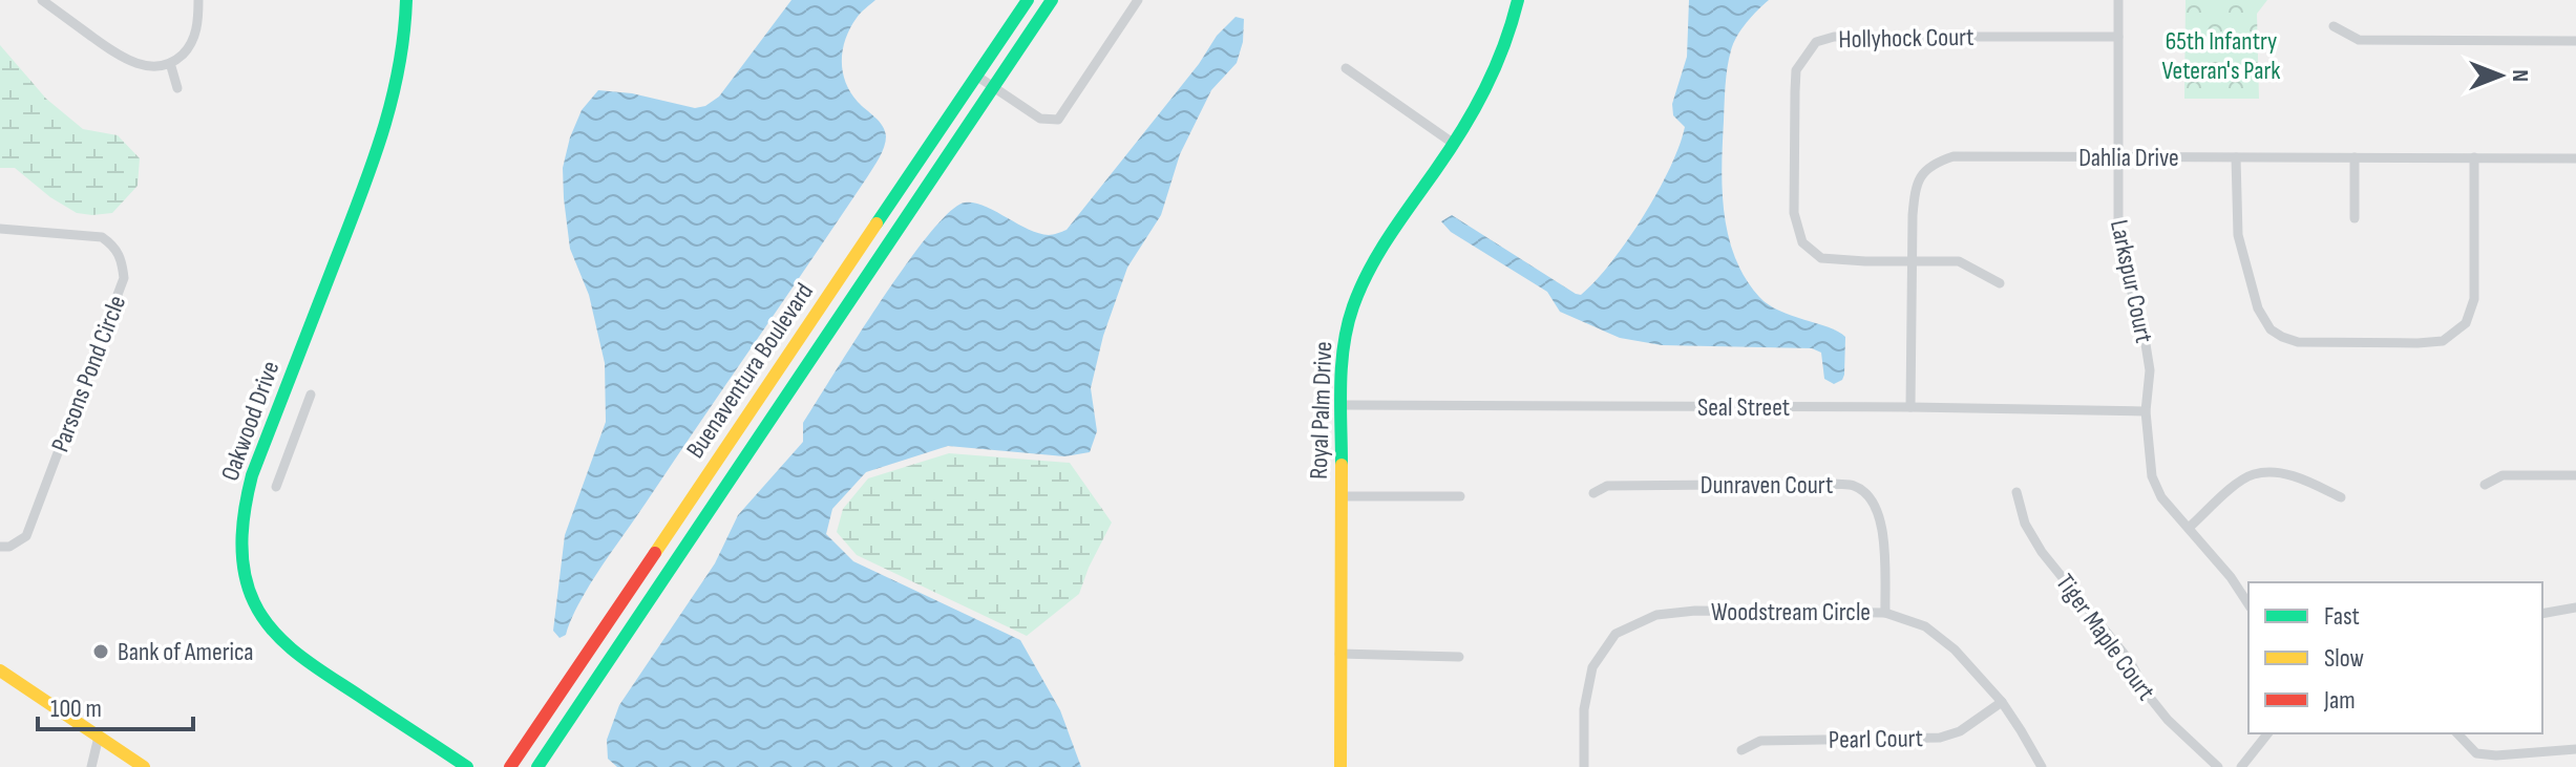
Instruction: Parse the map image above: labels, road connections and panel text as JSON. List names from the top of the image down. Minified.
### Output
{"streets":{"main road":["Buenaventura Boulevard","Royal Palm Drive","Oakwood Drive"],"street":["Hollyhock Court","Dahlia Drive","Larkspur Court","Parsons Pond Circle","Seal Street","Dunraven Court","Woodstream Circle","Tiger Maple Court","Pearl Court"]},"crossings":[["Hollyhock Court","Dahlia Drive"],["Hollyhock Court","Larkspur Court"],["Dahlia Drive","Larkspur Court"],["Dahlia Drive","Seal Street"],["Larkspur Court","Seal Street"],["Seal Street","Royal Palm Drive"],["Dunraven Court","Woodstream Circle"],["Woodstream Circle","Pearl Court"]],"parks":["65th Infantry Veteran's Park"],"places":["Bank of America"],"legend":["Fast","Slow","Jam"],"scale_bar":"100 m","north":"right"}
